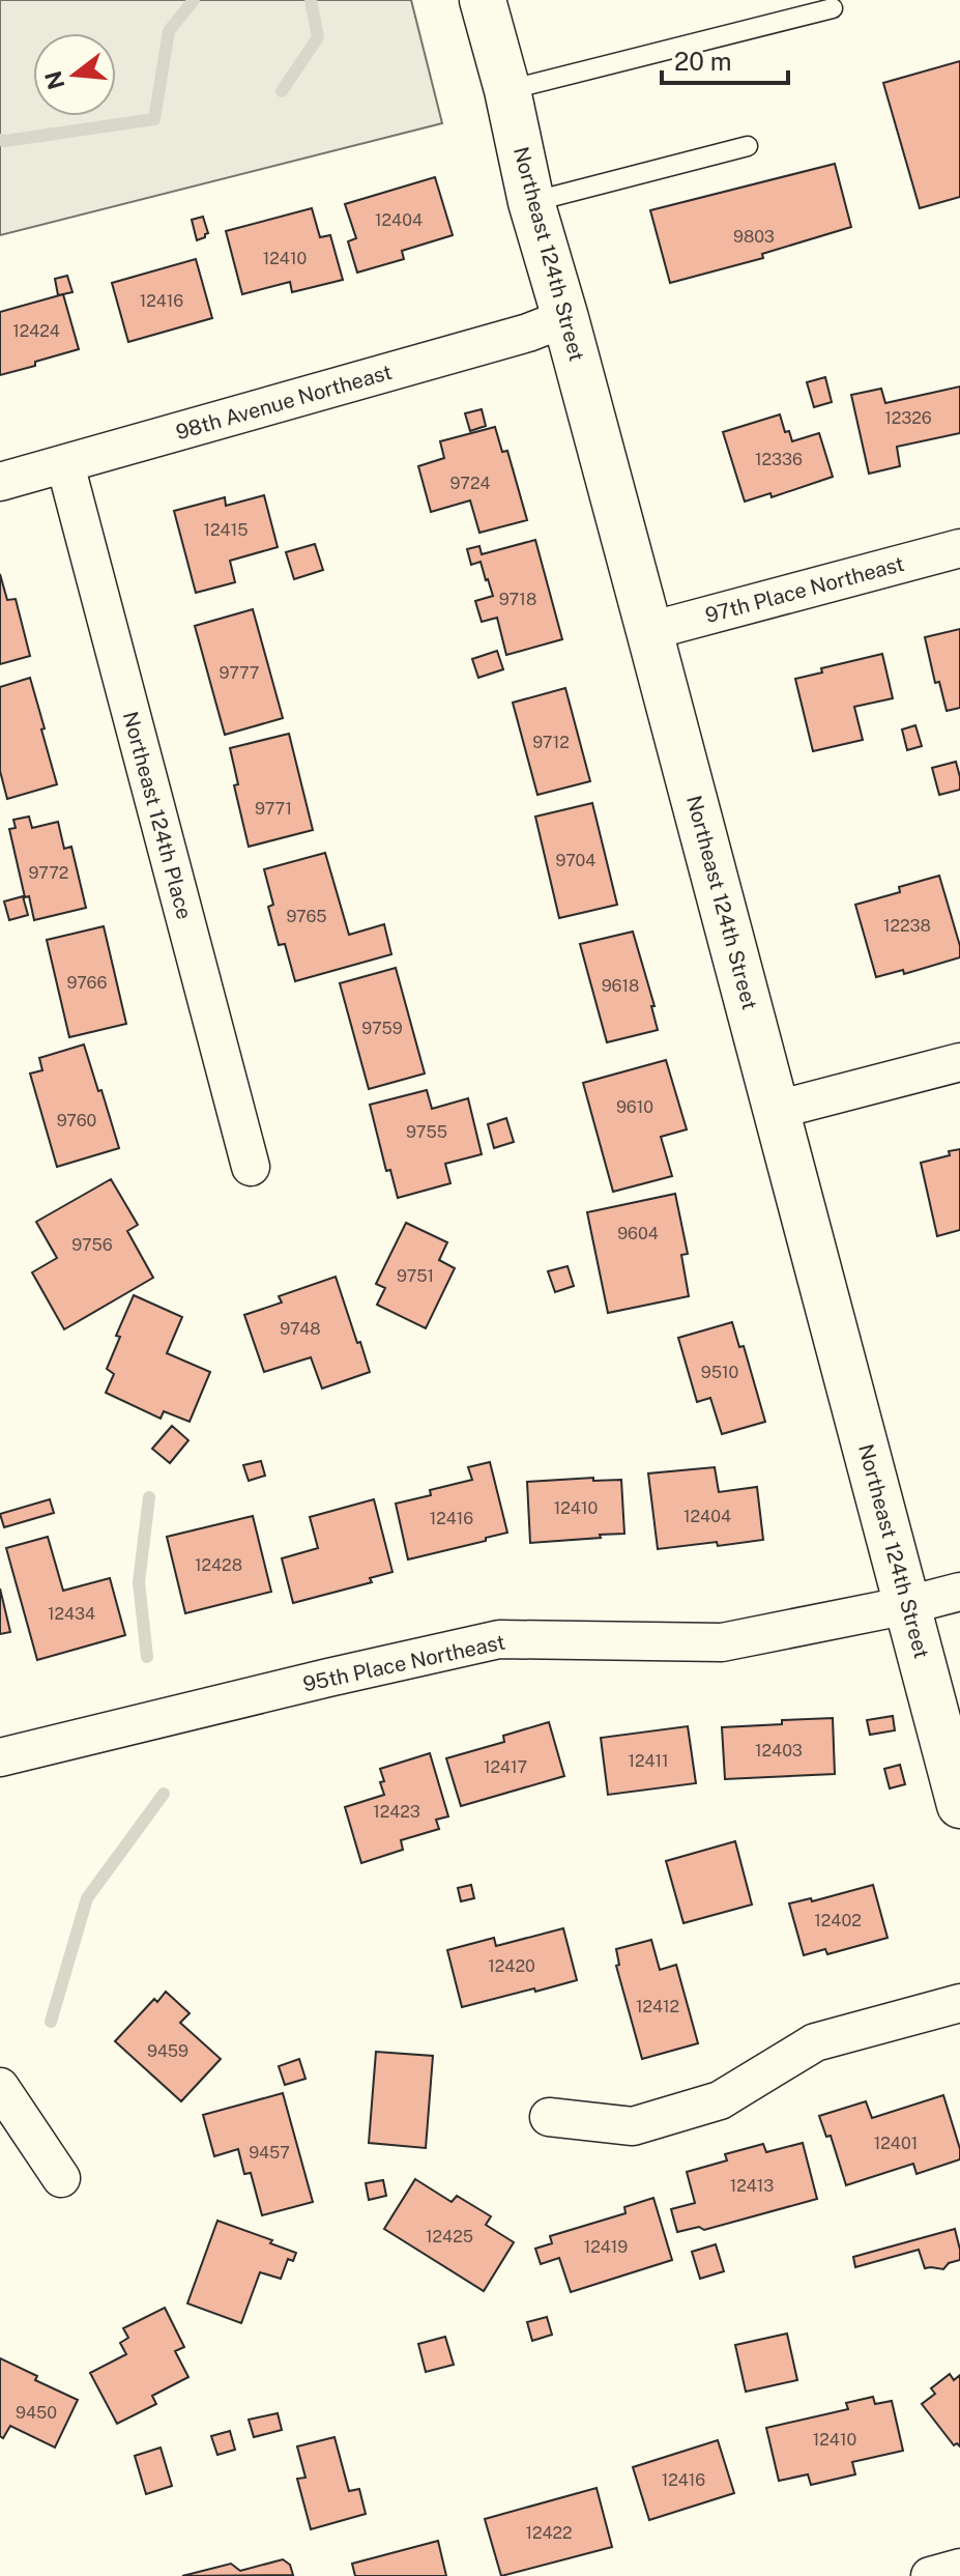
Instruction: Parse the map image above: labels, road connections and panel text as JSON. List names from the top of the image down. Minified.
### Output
{"streets":{"street":["Northeast 124th Street","98th Avenue Northeast","97th Place Northeast","Northeast 124th Place","95th Place Northeast"]},"crossings":[["Northeast 124th Street","98th Avenue Northeast"],["Northeast 124th Street","97th Place Northeast"],["Northeast 124th Street","95th Place Northeast"],["98th Avenue Northeast","Northeast 124th Place"]],"house_numbers":["12404","9803","12410","12416","12424","12326","12336","9724","12415","9718","9777","9712","9771","9704","9772","9765","12238","9766","9618","9759","9610","9760","9755","9604","9756","9751","9748","9510","12410","12404","12416","12428","12434","12403","12411","12417","12423","12402","12420","12412","9459","12401","9457","12413","12425","12419","9450","12410","12416","12422"],"scale_bar":"20 m","north":"left"}
